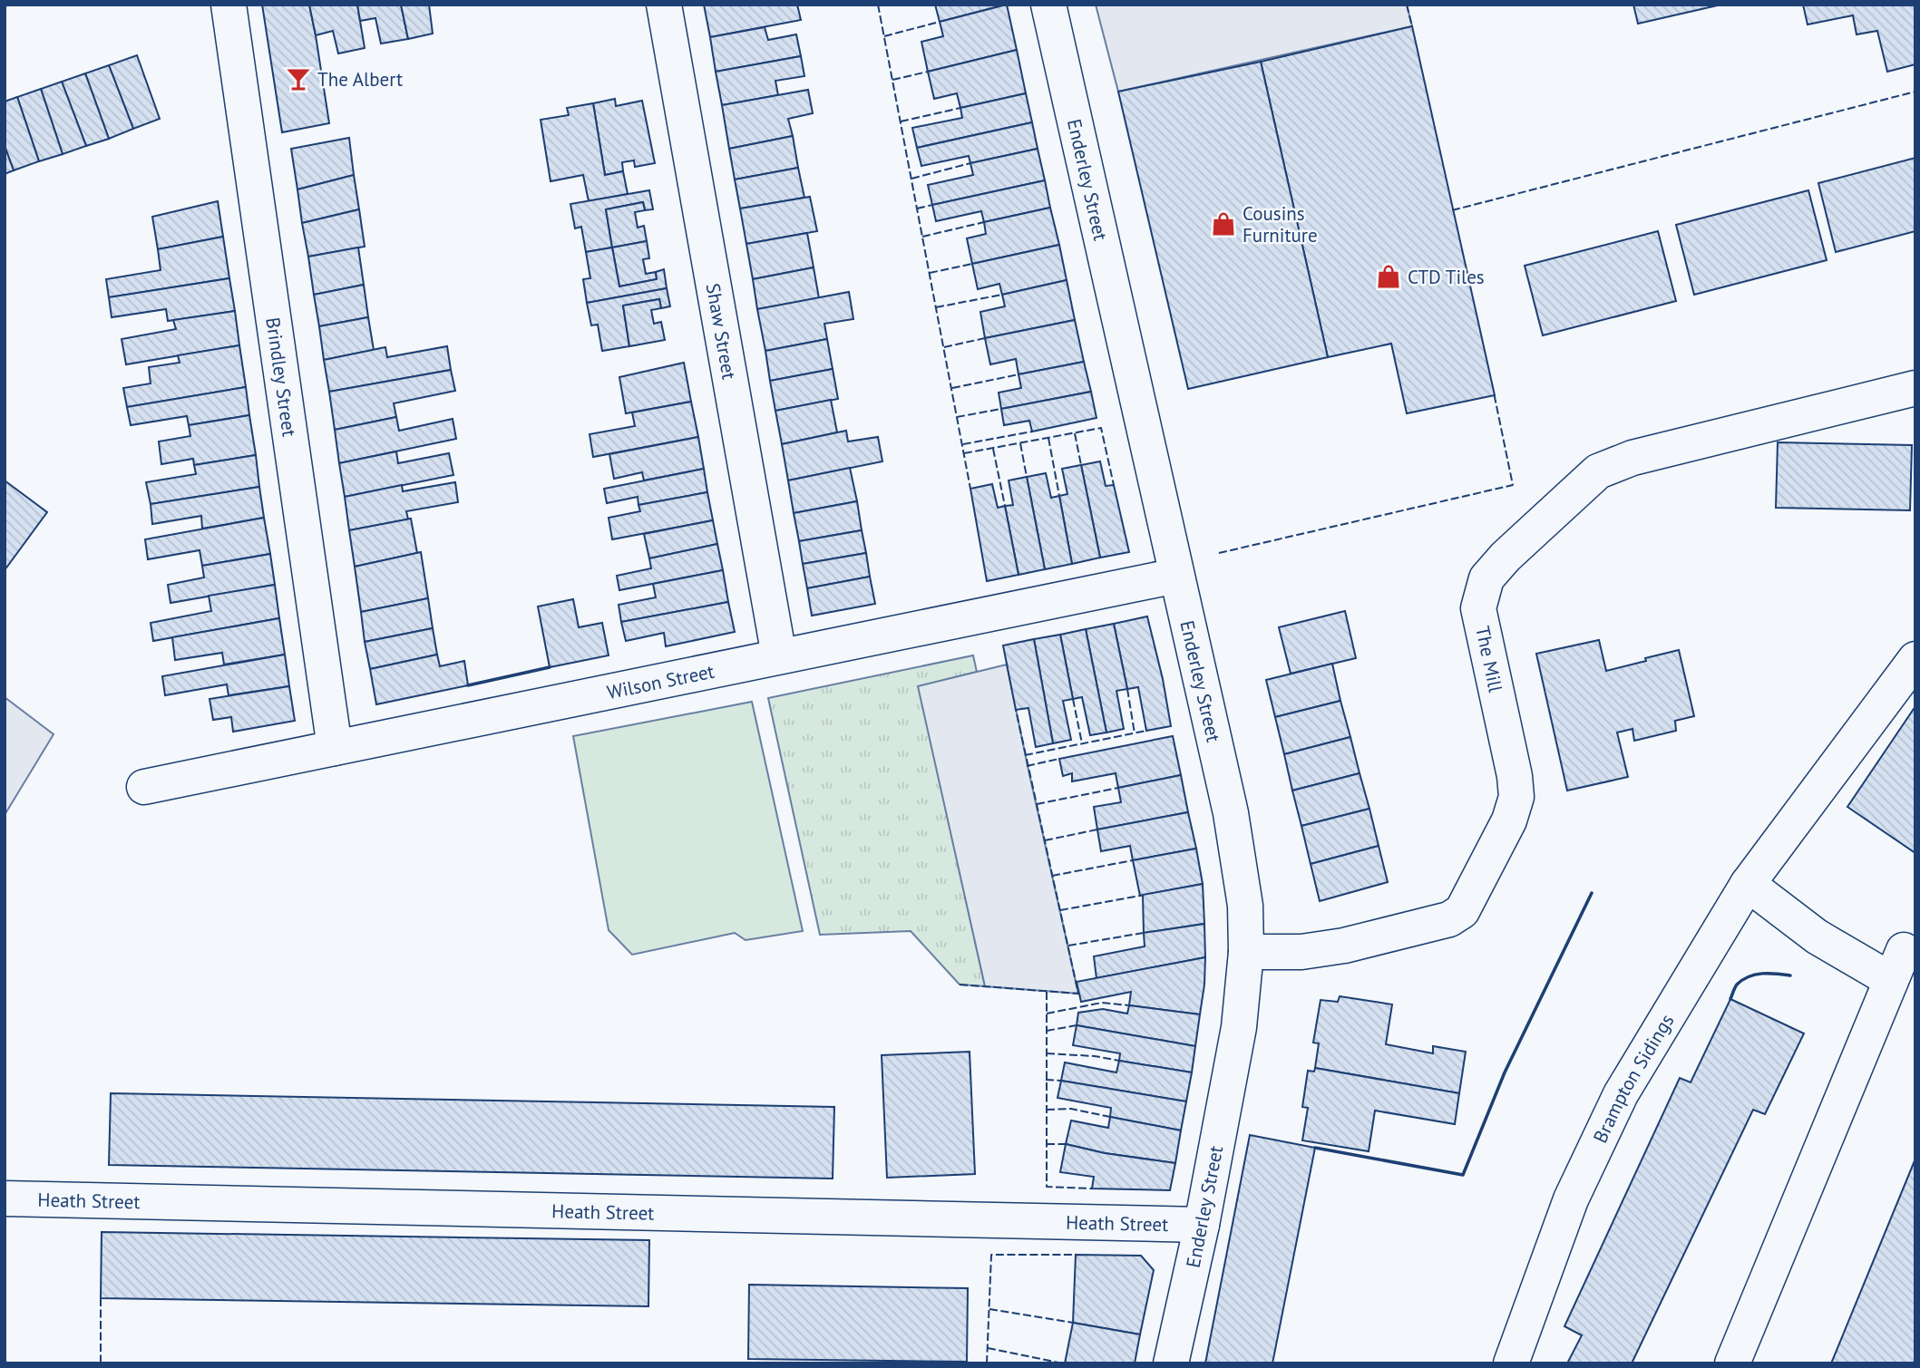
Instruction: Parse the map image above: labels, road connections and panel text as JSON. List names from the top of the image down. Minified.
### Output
{"streets":{"street":["Enderley Street","Shaw Street","Brindley Street","The Mill","Wilson Street","Brampton Sidings","Heath Street"]},"crossings":[["Enderley Street","The Mill"],["Enderley Street","Wilson Street"],["Enderley Street","Heath Street"],["Shaw Street","Wilson Street"],["Brindley Street","Wilson Street"]],"places":{"bar":["The Albert"],"shop":["Cousins Furniture","CTD Tiles"]}}
